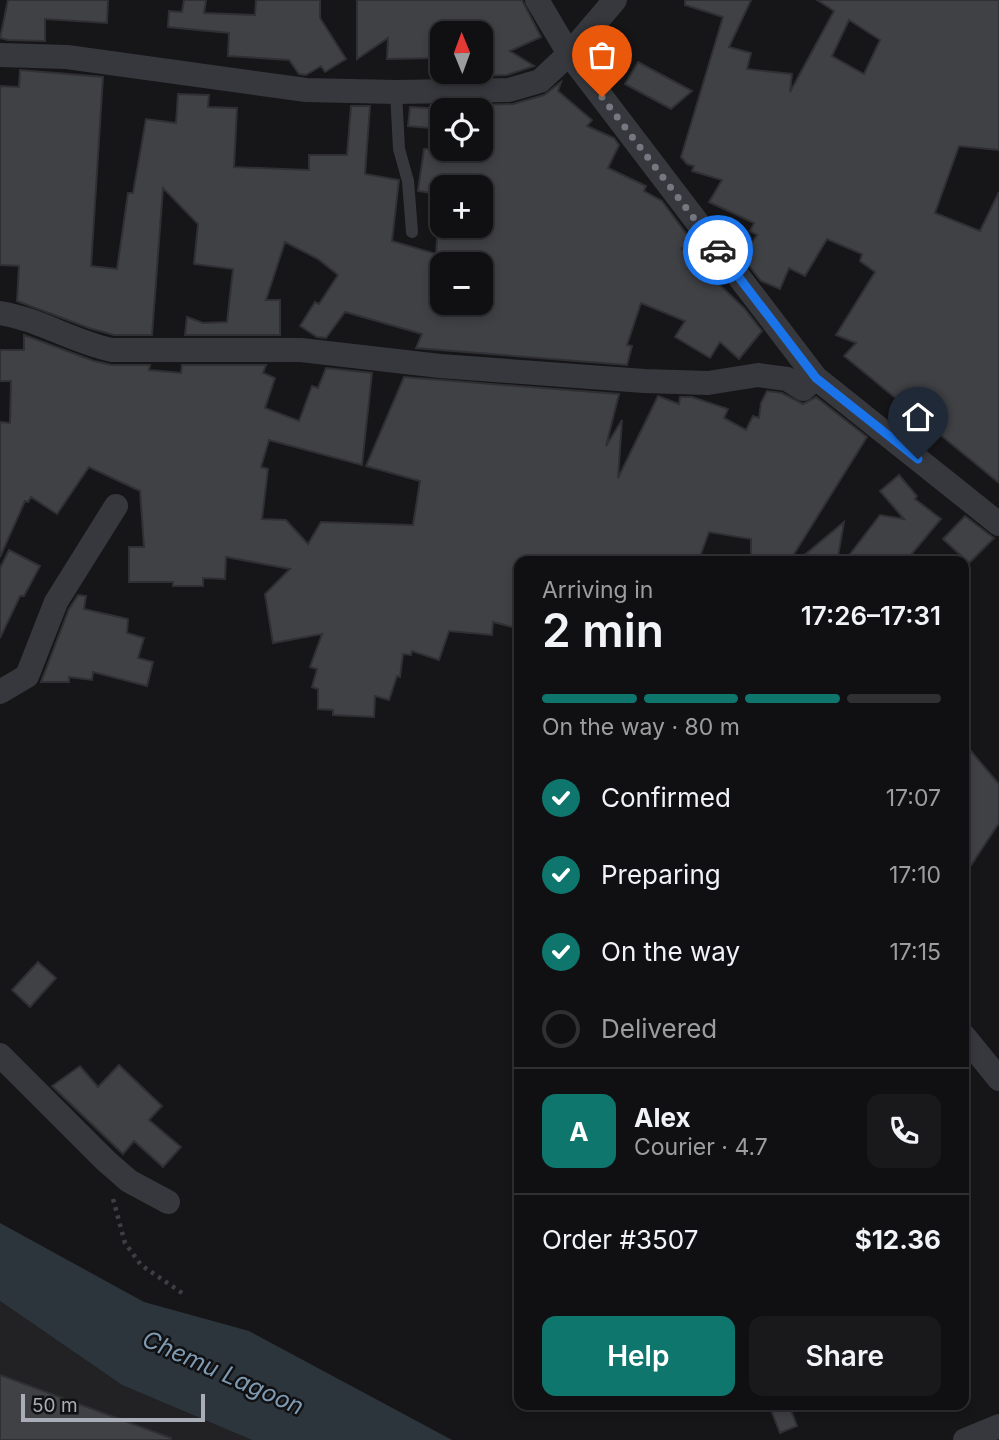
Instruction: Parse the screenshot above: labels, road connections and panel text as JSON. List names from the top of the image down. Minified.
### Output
{"water":["Chemu Lagoon"],"scale_bar":"50 m","north":"top","page":{"map_buttons":["+","−"],"heading":["2 min","Arriving in","17:26–17:31"],"panel":["Alex","Courier · 4.7","Order #3507","$12.36"],"bar":"On the way · 80 m","list":[["Confirmed","17:07"],["Preparing","17:10"],["On the way","17:15"],"Delivered"],"round":"A","buttons":["Help","Share"],"scale":"50 m"}}
